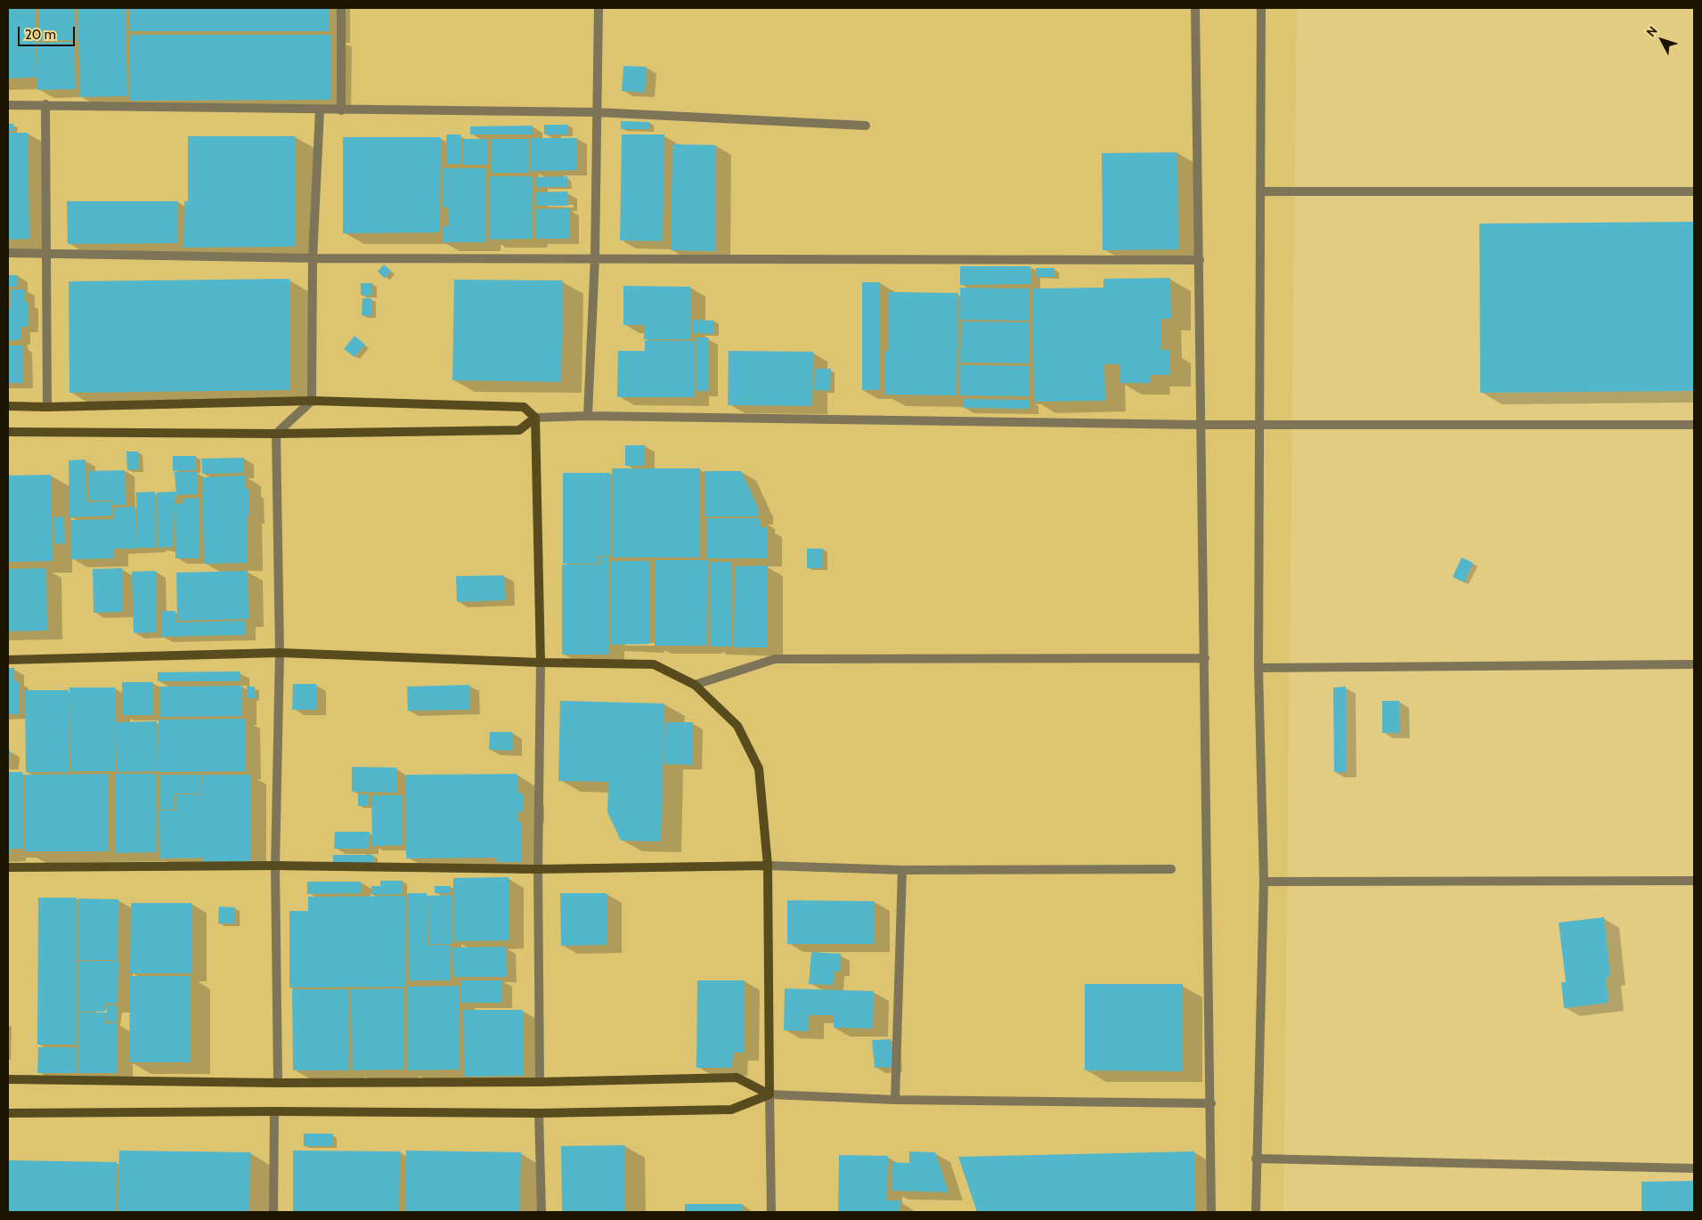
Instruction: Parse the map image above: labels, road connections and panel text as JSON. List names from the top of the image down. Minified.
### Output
{"scale_bar":"20 m","north":"top left"}
